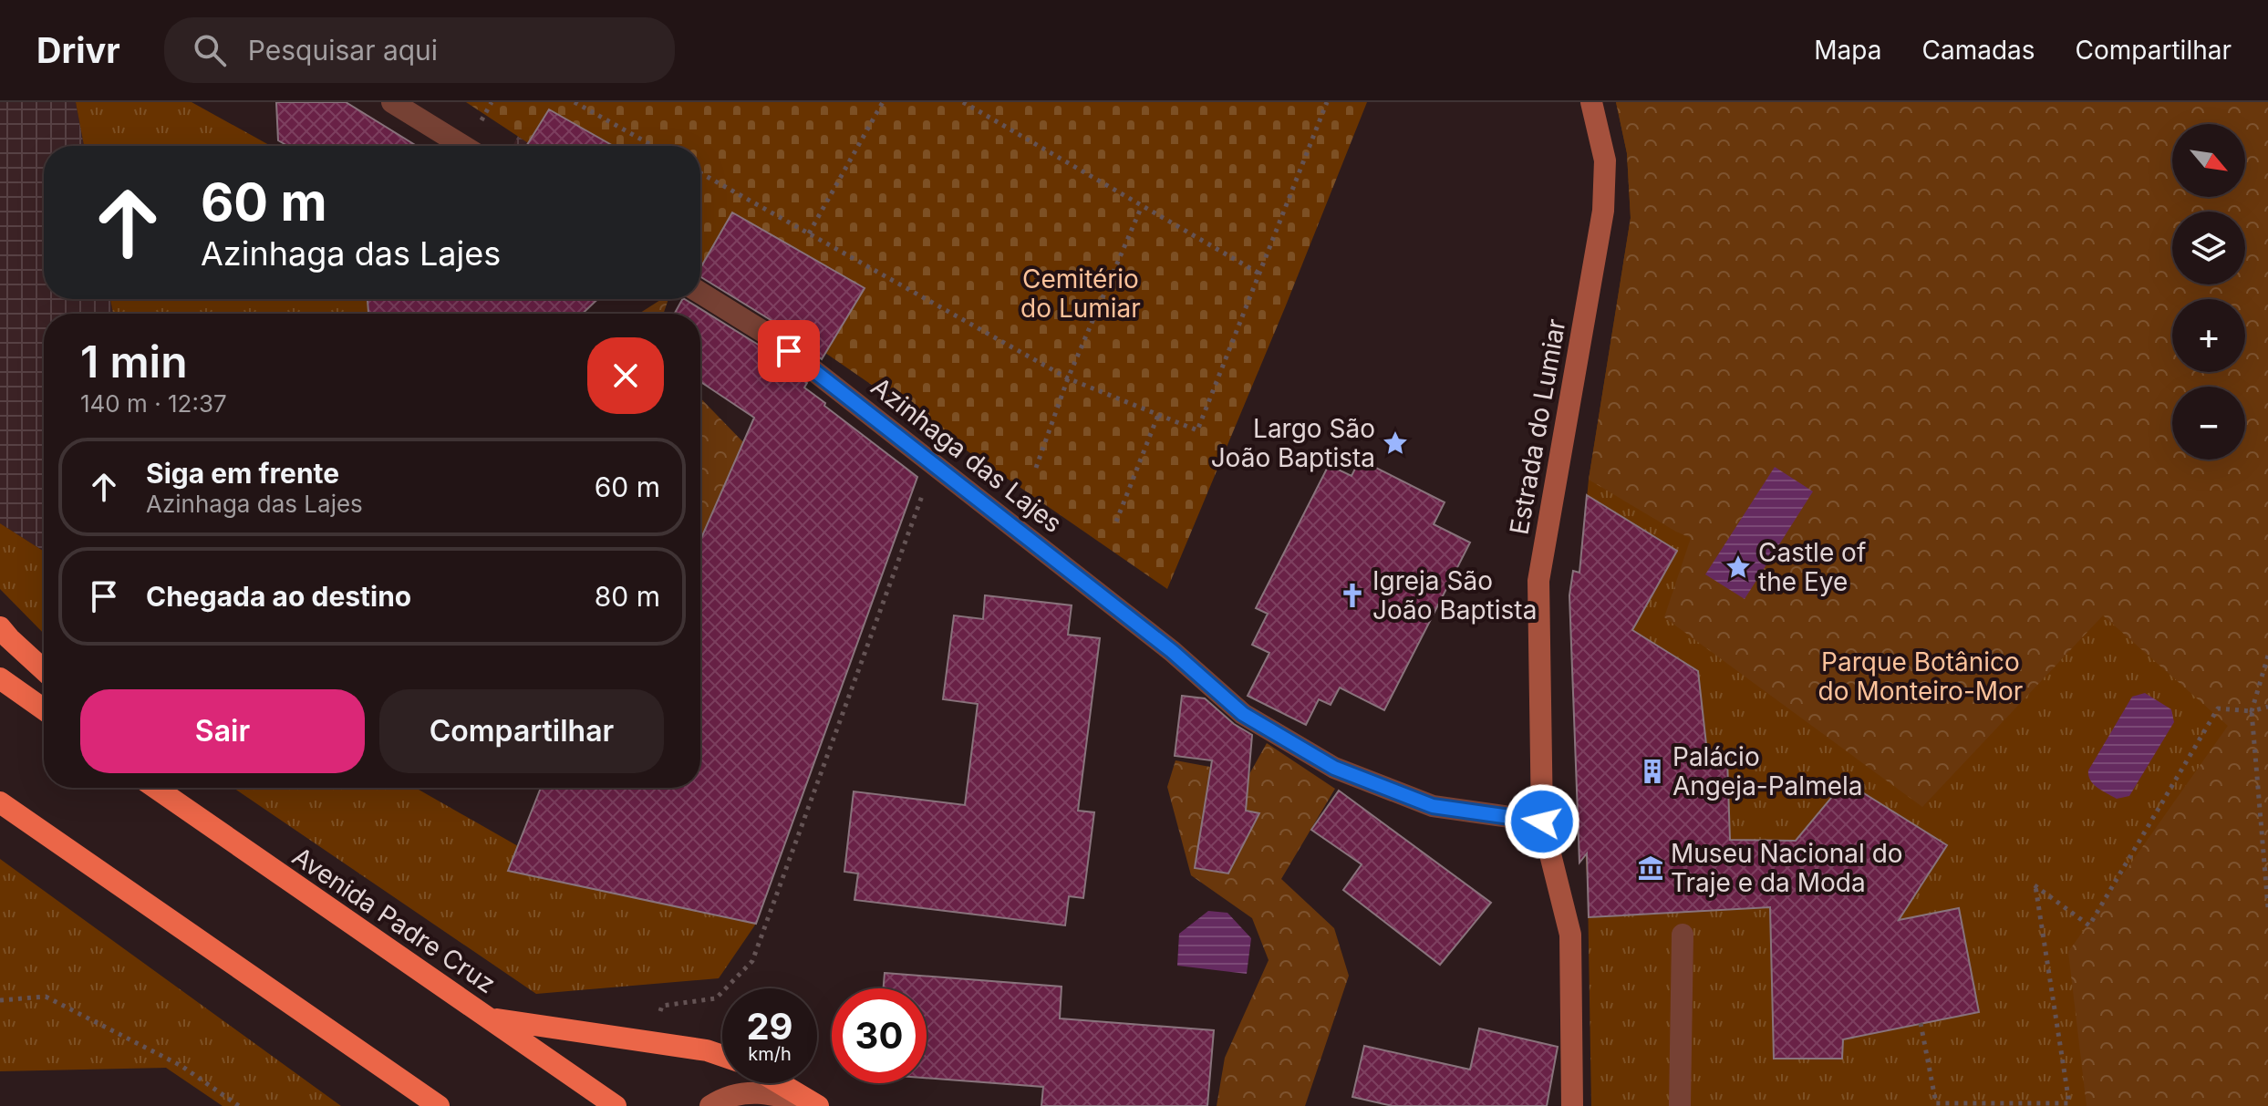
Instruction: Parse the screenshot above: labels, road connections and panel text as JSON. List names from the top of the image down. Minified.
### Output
{"streets":{"highway":["Avenida Padre Cruz"],"street":["Estrada do Lumiar","Azinhaga das Lajes"]},"crossings":[["Estrada do Lumiar","Azinhaga das Lajes"]],"parks":["Cemitério do Lumiar","Parque Botânico do Monteiro-Mor"],"places":{"place":["Largo São João Baptista","Castle of the Eye"],"church":["Igreja São João Baptista"],"building":["Palácio Angeja-Palmela"],"museum":["Museu Nacional do Traje e da Moda"]},"north":"bottom right","page":{"header":"Drivr","search":"Pesquisar aqui","nav":["Mapa","Camadas","Compartilhar"],"map_buttons":["+","−"],"turn":["60 m","Azinhaga das Lajes"],"heading":["1 min","140 m · 12:37"],"list":[{"name":"Siga em frente","note":"Azinhaga das Lajes","value":"60 m"},{"name":"Chegada ao destino","value":"80 m"}],"buttons":["Sair","Compartilhar"],"speed":"29 km/h","limit":"30"}}
